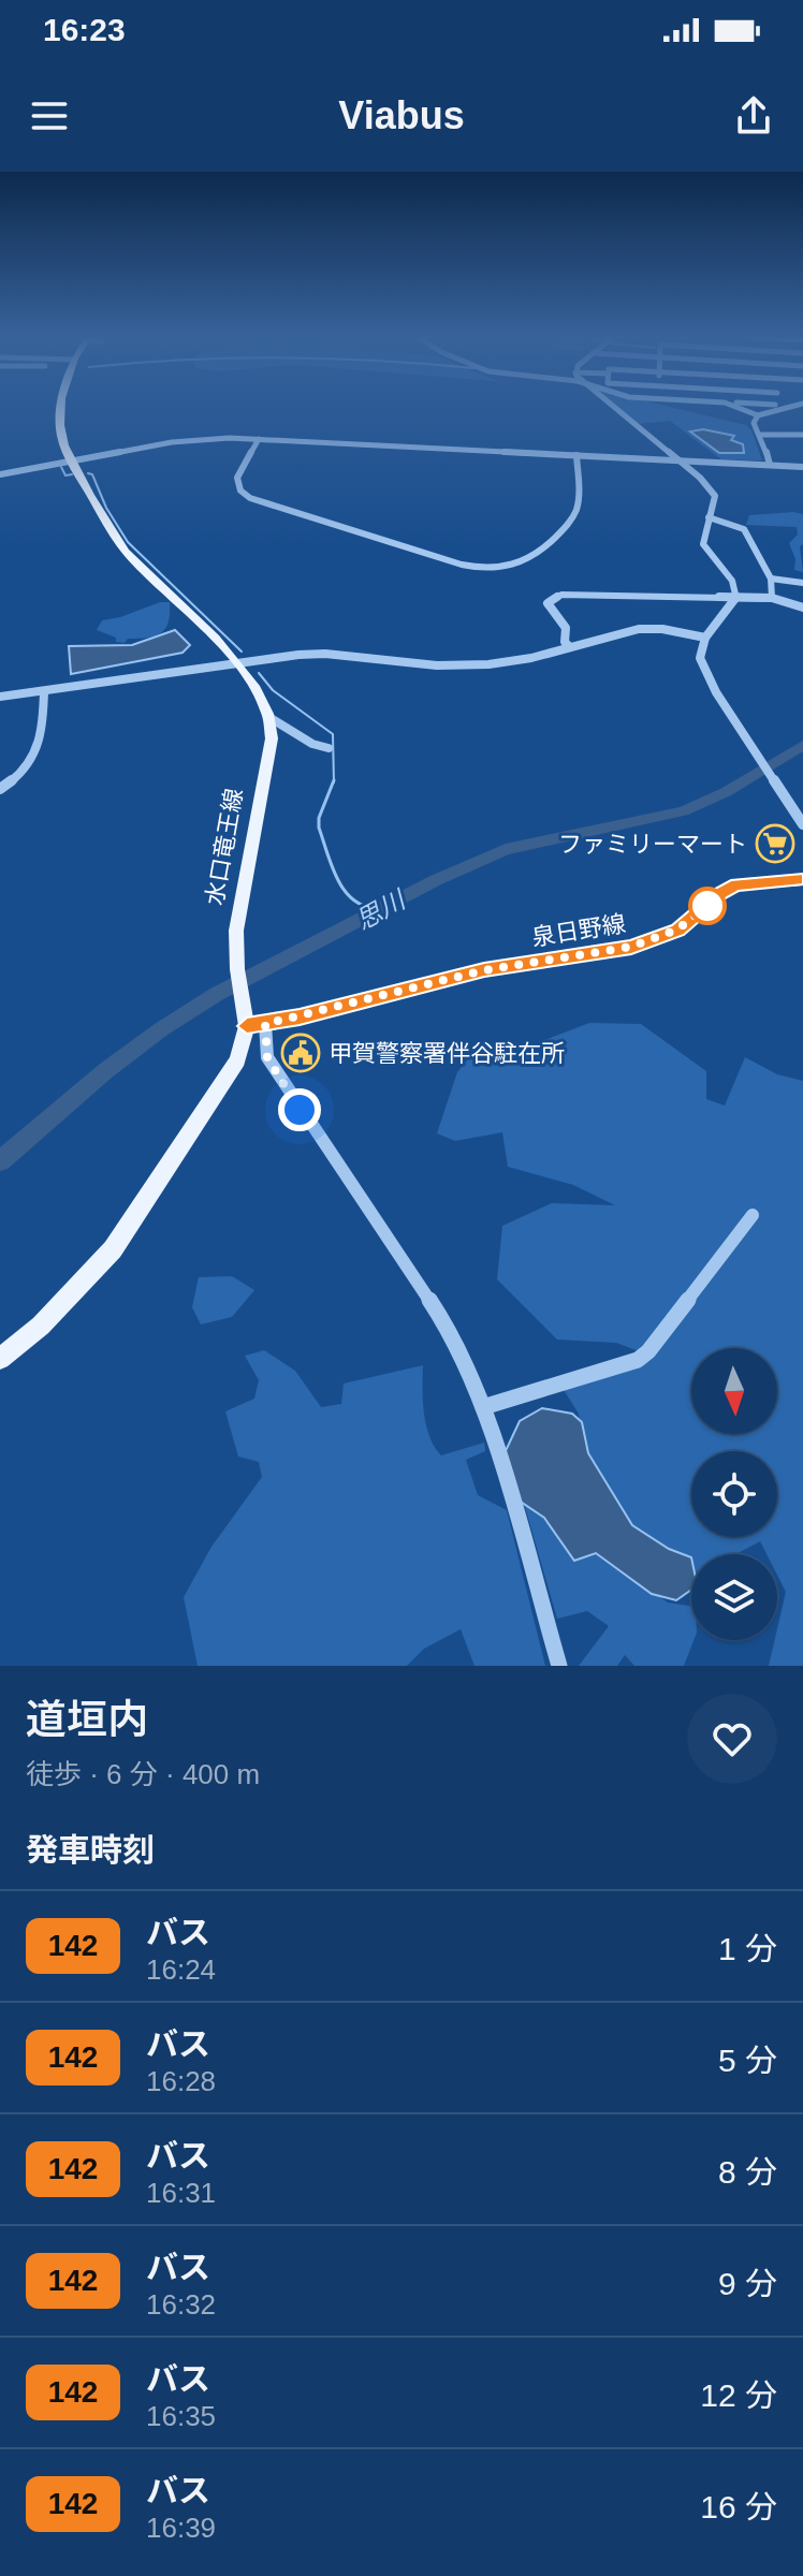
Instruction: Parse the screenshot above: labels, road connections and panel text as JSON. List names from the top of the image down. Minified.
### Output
{"streets":{"main road":["水口竜王線","泉日野線"]},"crossings":[["水口竜王線","泉日野線"]],"water":["思川"],"places":{"supermarket":["ファミリーマート"],"public building":["甲賀警察署伴谷駐在所"]},"lines":["bus line 142"],"north":"bottom","page":{"status":"16:23","header":"Viabus","heading":[["道垣内","徒歩 · 6 分 · 400 m"],"発車時刻"],"list":[{"mark":"142","name":"バス","note":"16:24","value":"1 分"},{"mark":"142","name":"バス","note":"16:28","value":"5 分"},{"mark":"142","name":"バス","note":"16:31","value":"8 分"},{"mark":"142","name":"バス","note":"16:32","value":"9 分"},{"mark":"142","name":"バス","note":"16:35","value":"12 分"},{"mark":"142","name":"バス","note":"16:39","value":"16 分"}]}}
